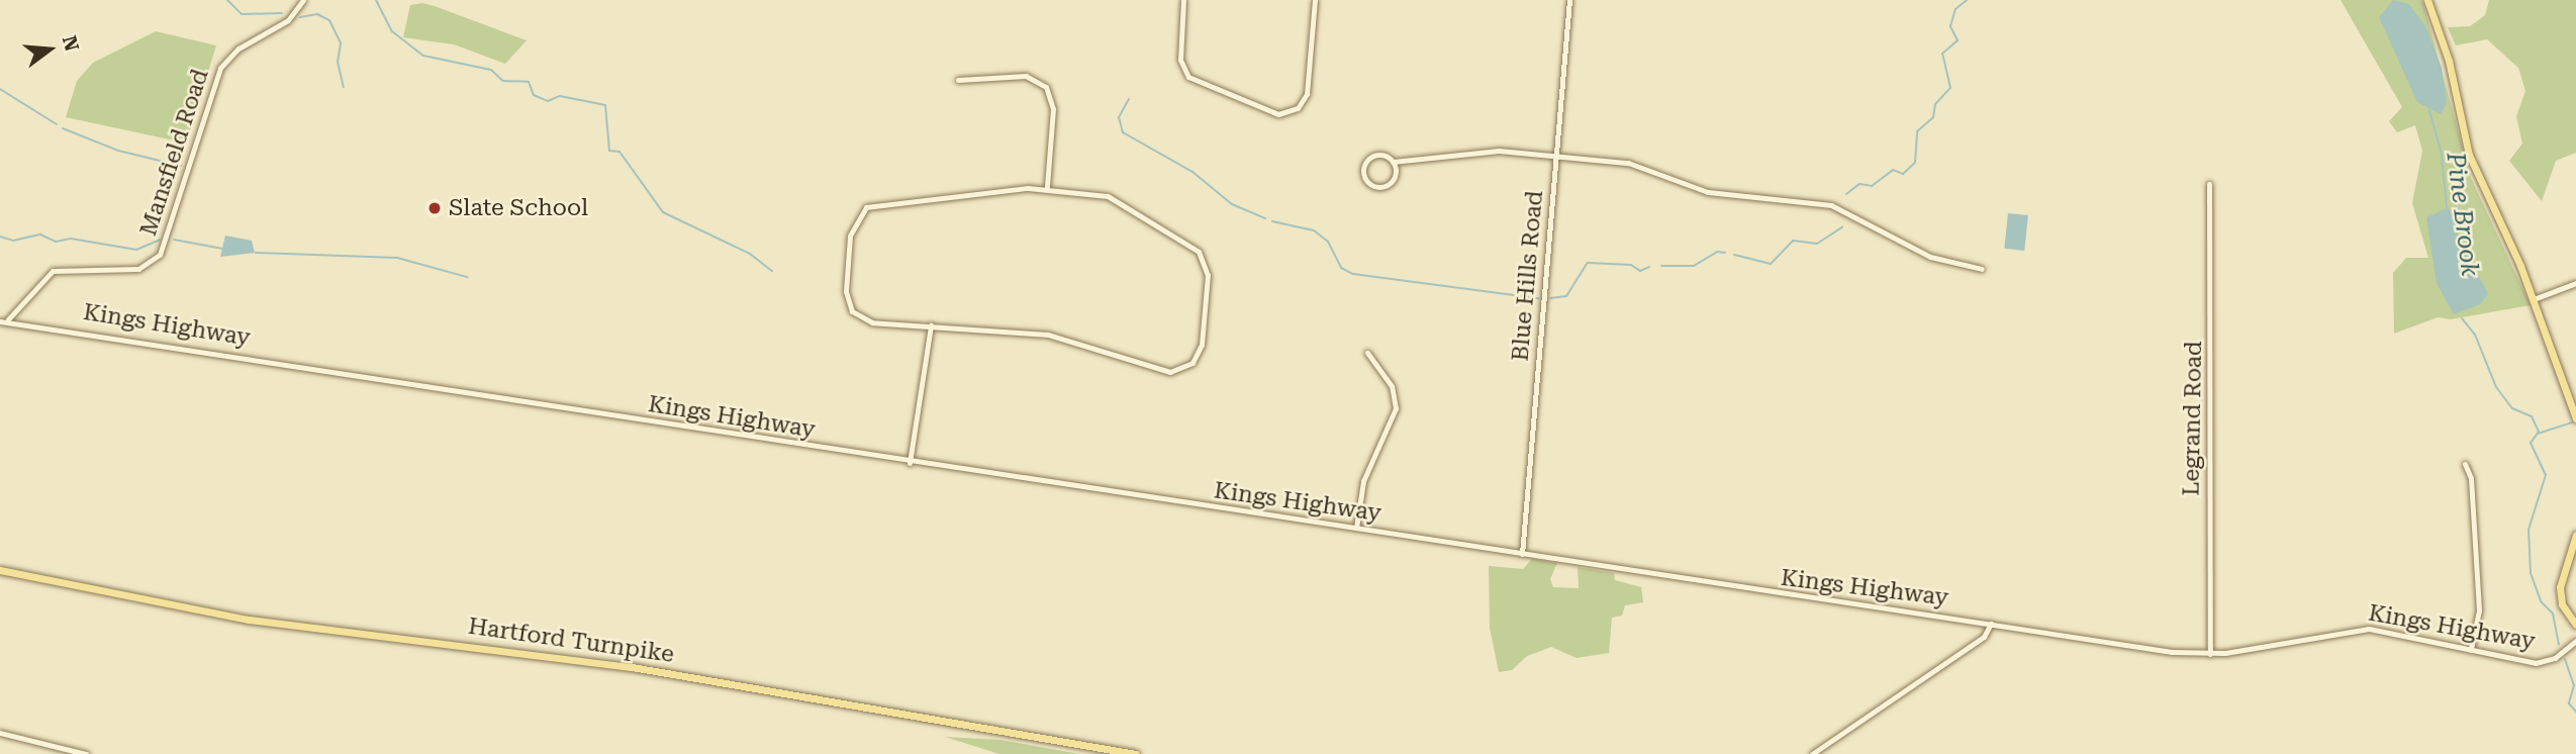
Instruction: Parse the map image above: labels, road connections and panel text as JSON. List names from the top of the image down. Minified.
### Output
{"streets":{"main road":["Hartford Turnpike"],"street":["Mansfield Road","Blue Hills Road","Kings Highway","Legrand Road"]},"crossings":[["Mansfield Road","Kings Highway"],["Blue Hills Road","Kings Highway"],["Kings Highway","Legrand Road"]],"water":["Pine Brook"],"places":["Slate School"],"north":"right"}
